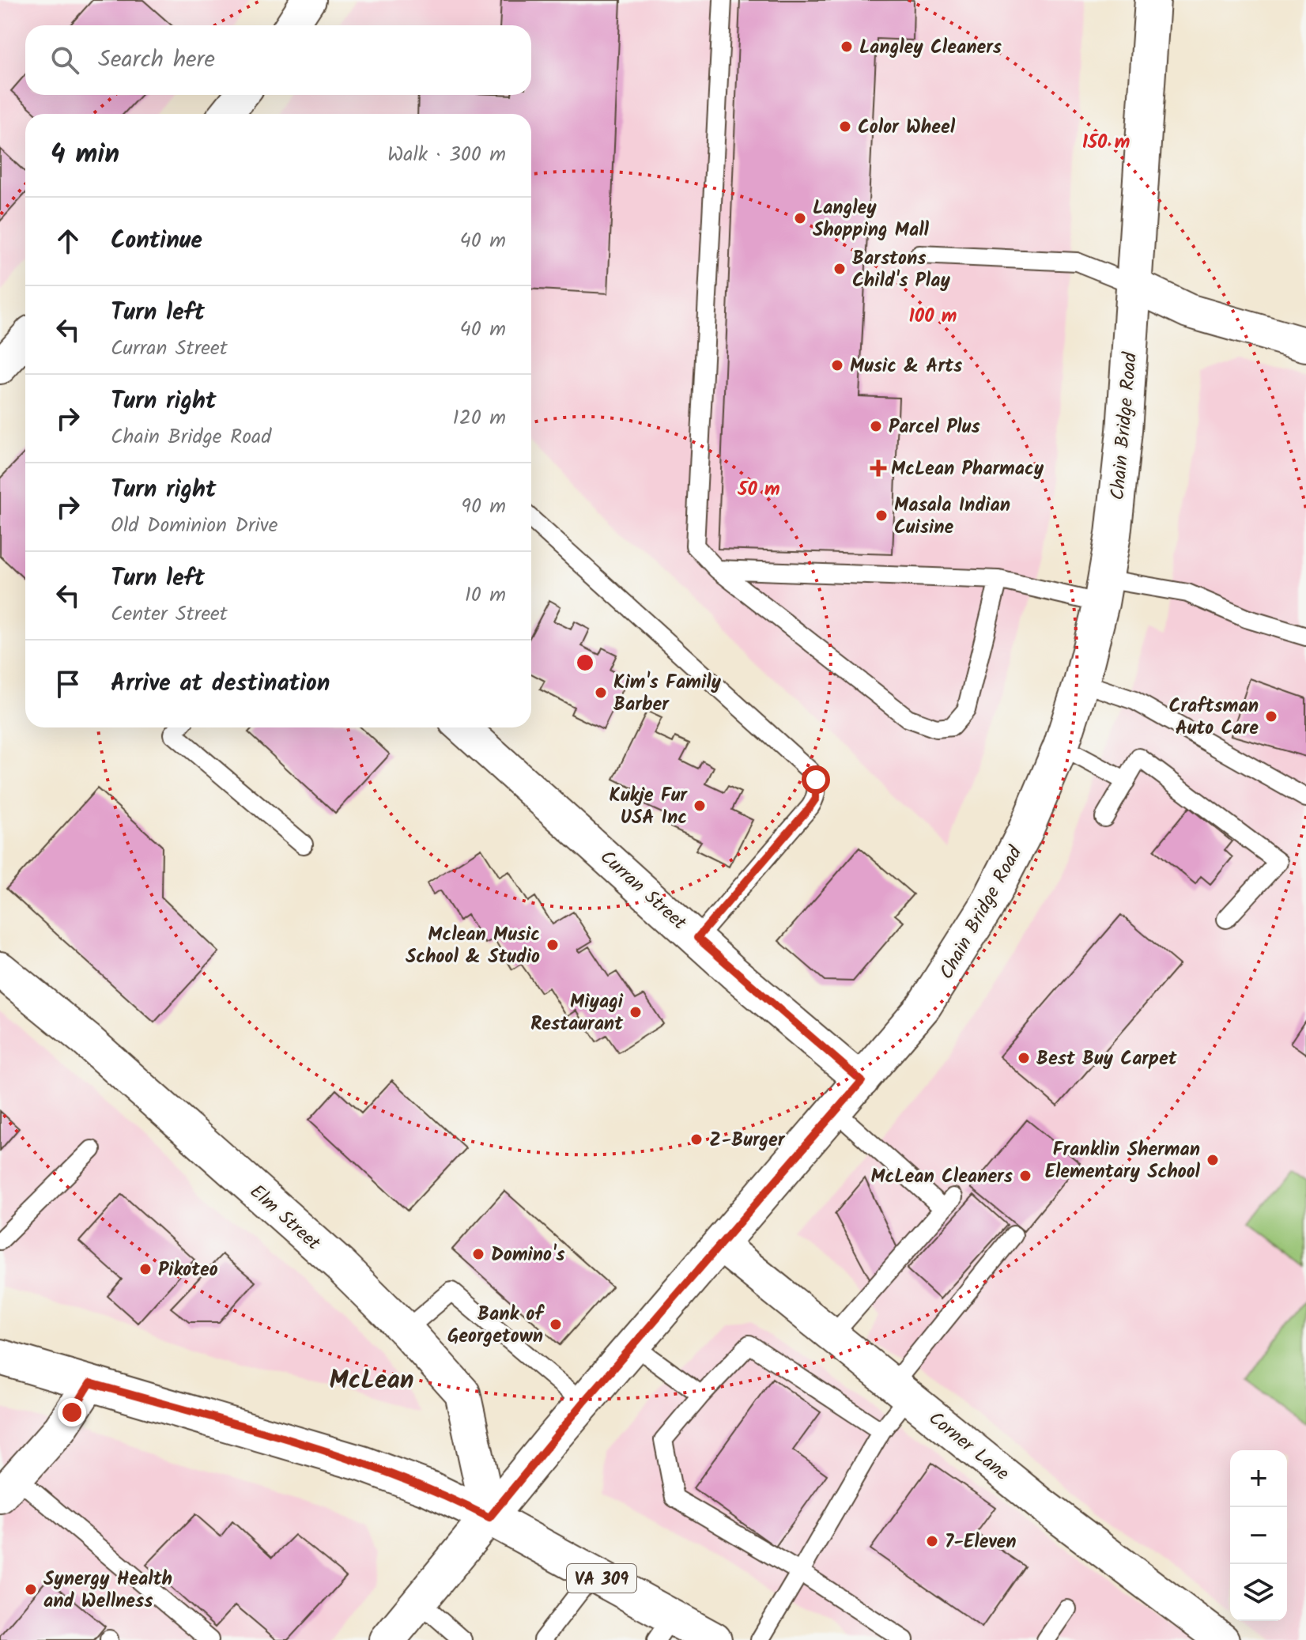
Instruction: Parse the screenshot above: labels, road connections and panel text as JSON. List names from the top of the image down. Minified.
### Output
{"streets":{"main road":["Chain Bridge Road","Elm Street","VA 309"],"street":["Curran Street","Corner Lane"]},"crossings":[["Chain Bridge Road","Curran Street"],["Chain Bridge Road","Elm Street"],["Chain Bridge Road","Corner Lane"],["Chain Bridge Road","VA 309"],["Elm Street","VA 309"]],"districts":["McLean"],"places":{"other":["Langley Cleaners","Color Wheel","Langley Shopping Mall","Barstons Child's Play","Music & Arts","Parcel Plus","Masala Indian Cuisine","Kim's Family Barber","Craftsman Auto Care","Kukje Fur USA Inc","Mclean Music School & Studio","Miyagi Restaurant","Best Buy Carpet","Z-Burger","Franklin Sherman Elementary School","McLean Cleaners","Domino's","Pikoteo","Bank of Georgetown","7-Eleven","Synergy Health and Wellness"],"health":["McLean Pharmacy"]},"page":{"search":"Search here","heading":["4 min","Walk · 300 m"],"list":[["Continue","40 m"],["Turn left","Curran Street","40 m"],["Turn right","Chain Bridge Road","120 m"],["Turn right","Old Dominion Drive","90 m"],["Turn left","Center Street","10 m"],"Arrive at destination"],"map_buttons":["+","−"]},"rings":["150 m","100 m","50 m"]}
